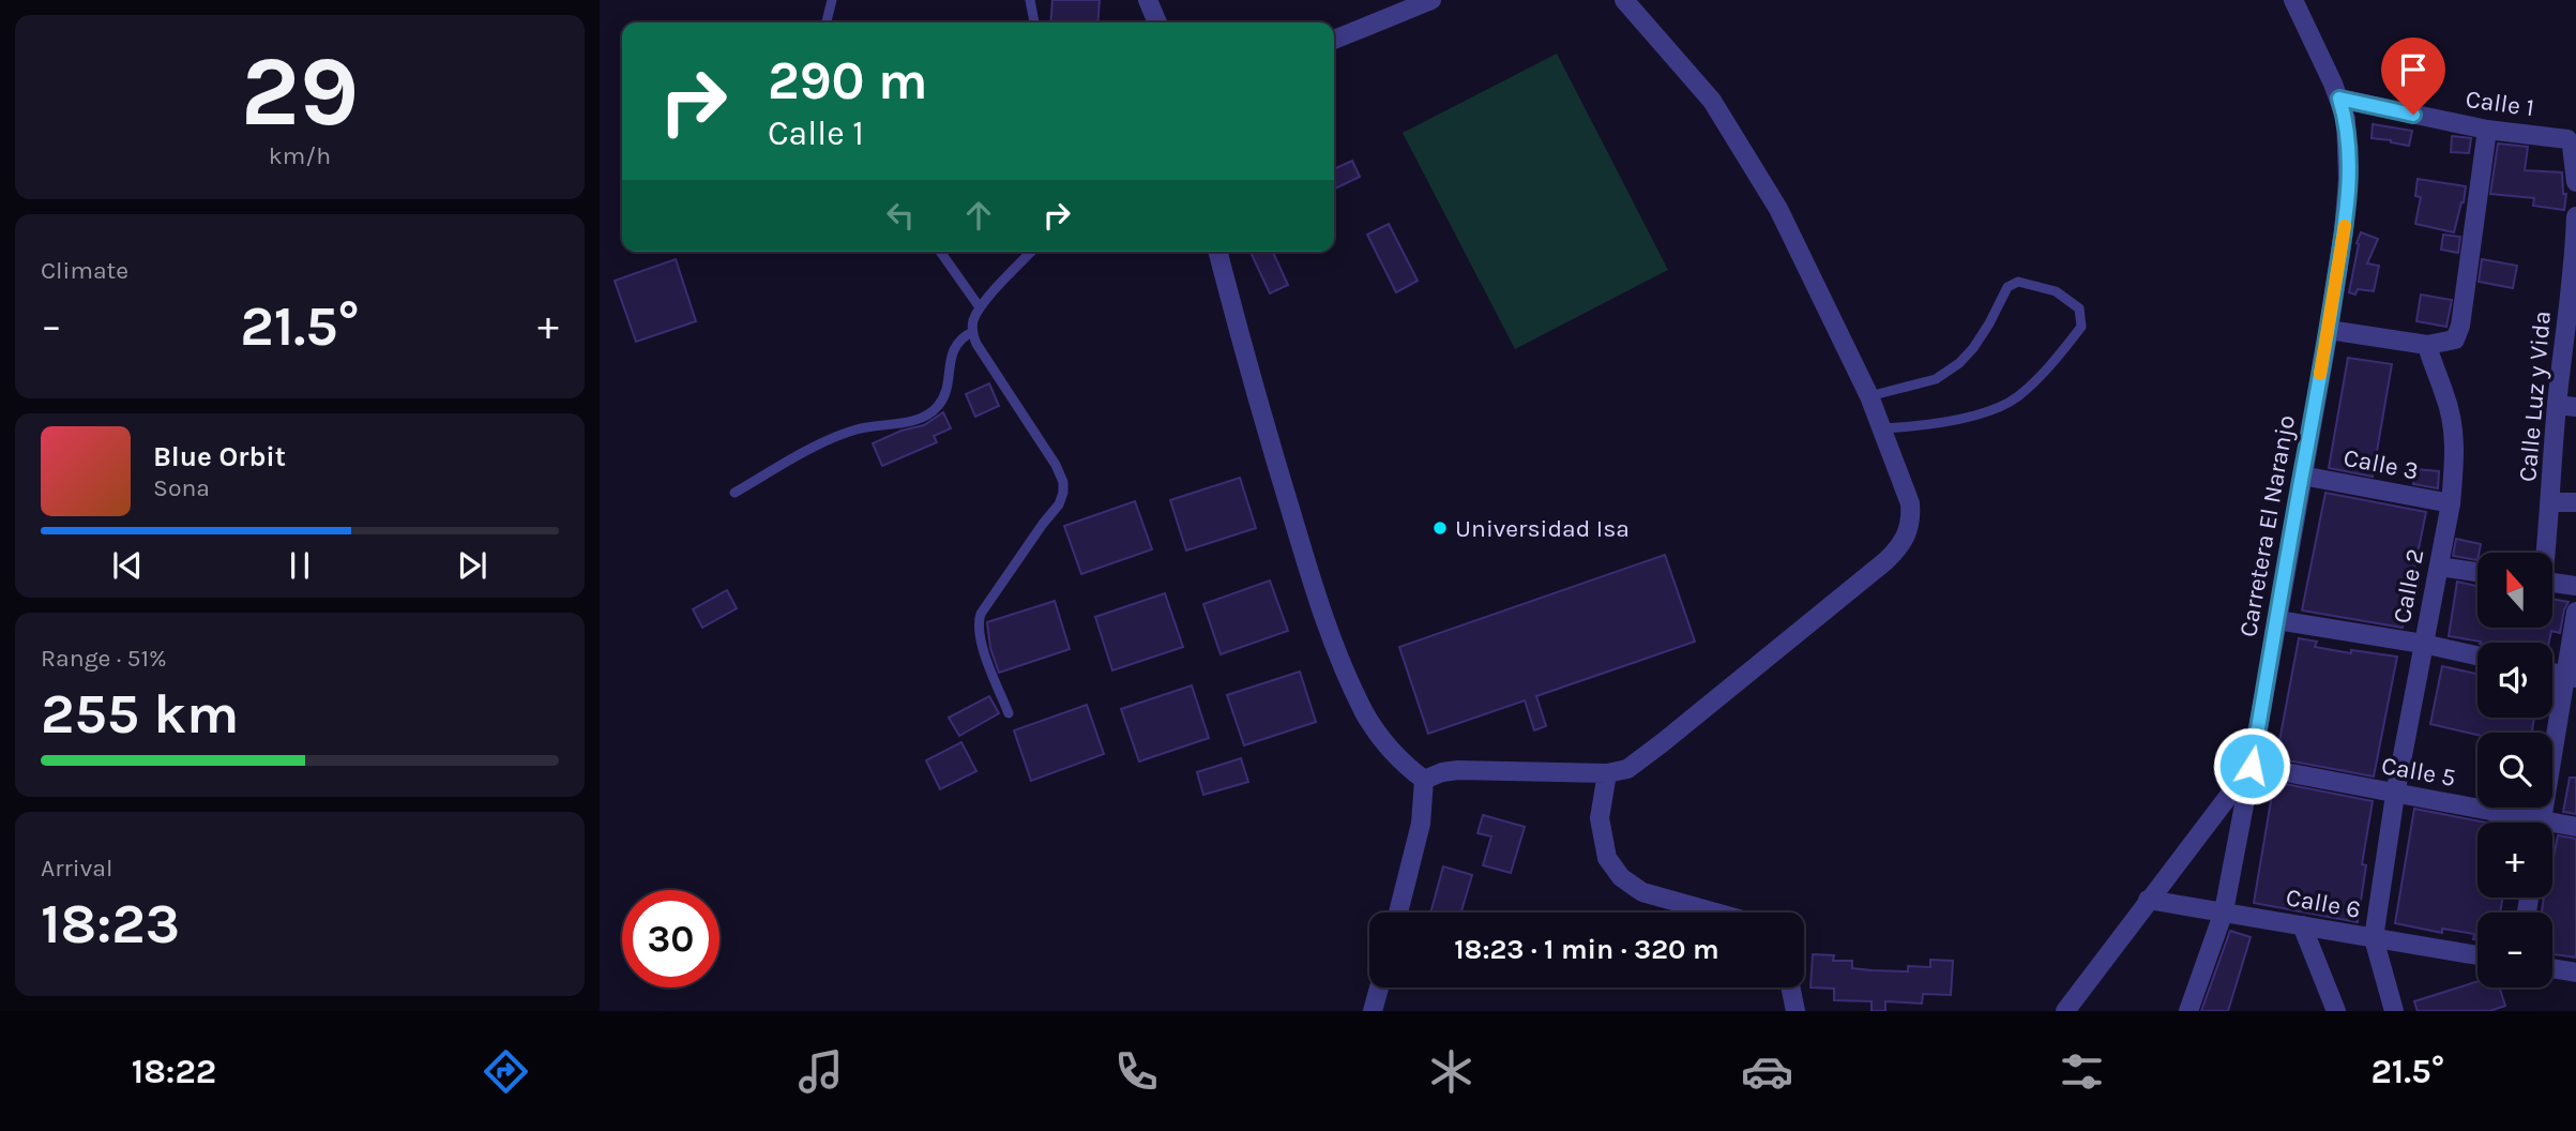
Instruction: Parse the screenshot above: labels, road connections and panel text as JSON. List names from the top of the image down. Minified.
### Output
{"streets":{"street":["Calle 1","Calle Luz y Vida","Calle 3","Carretera El Naranjo","Calle 2","Calle 5","Calle 6"]},"crossings":[["Calle 1","Carretera El Naranjo"],["Calle 3","Carretera El Naranjo"],["Calle 3","Calle 2"],["Carretera El Naranjo","Calle 5"],["Carretera El Naranjo","Calle 6"],["Calle 2","Calle 5"],["Calle 2","Calle 6"]],"places":["Universidad Isa"],"north":"top","page":{"tile":[["29","km/h"],"Climate",["Range · 51%","255 km"],["Arrival","18:23"]],"turn":["290 m","Calle 1"],"heat":["−","21.5°","+"],"song":["Blue Orbit","Sona"],"map_buttons":["+","−"],"limit":"30","trip":"18:23 · 1 min · 320 m","tabs":["18:22","21.5°"]}}
